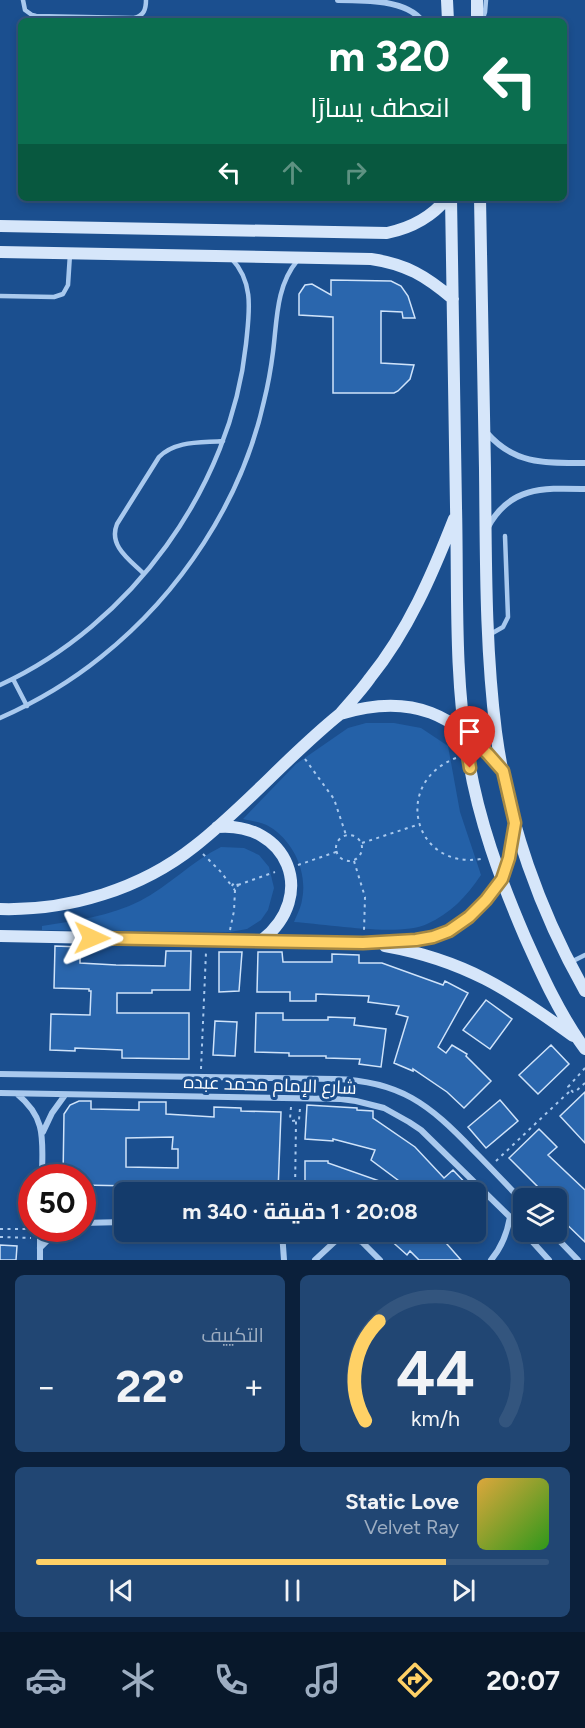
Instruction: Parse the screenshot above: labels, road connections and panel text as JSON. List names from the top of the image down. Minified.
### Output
{"streets":{"street":["شارع الإمام محمد عبده"]},"page":{"turn":["320 m","انعطف يسارًا"],"limit":"50","trip":"20:08 · 1 دقيقة · 340 m","tile":"التكييف","heat":["−","22°","+"],"song":["Static Love","Velvet Ray"],"tabs":"20:07","gauge":["44","km/h"]}}
